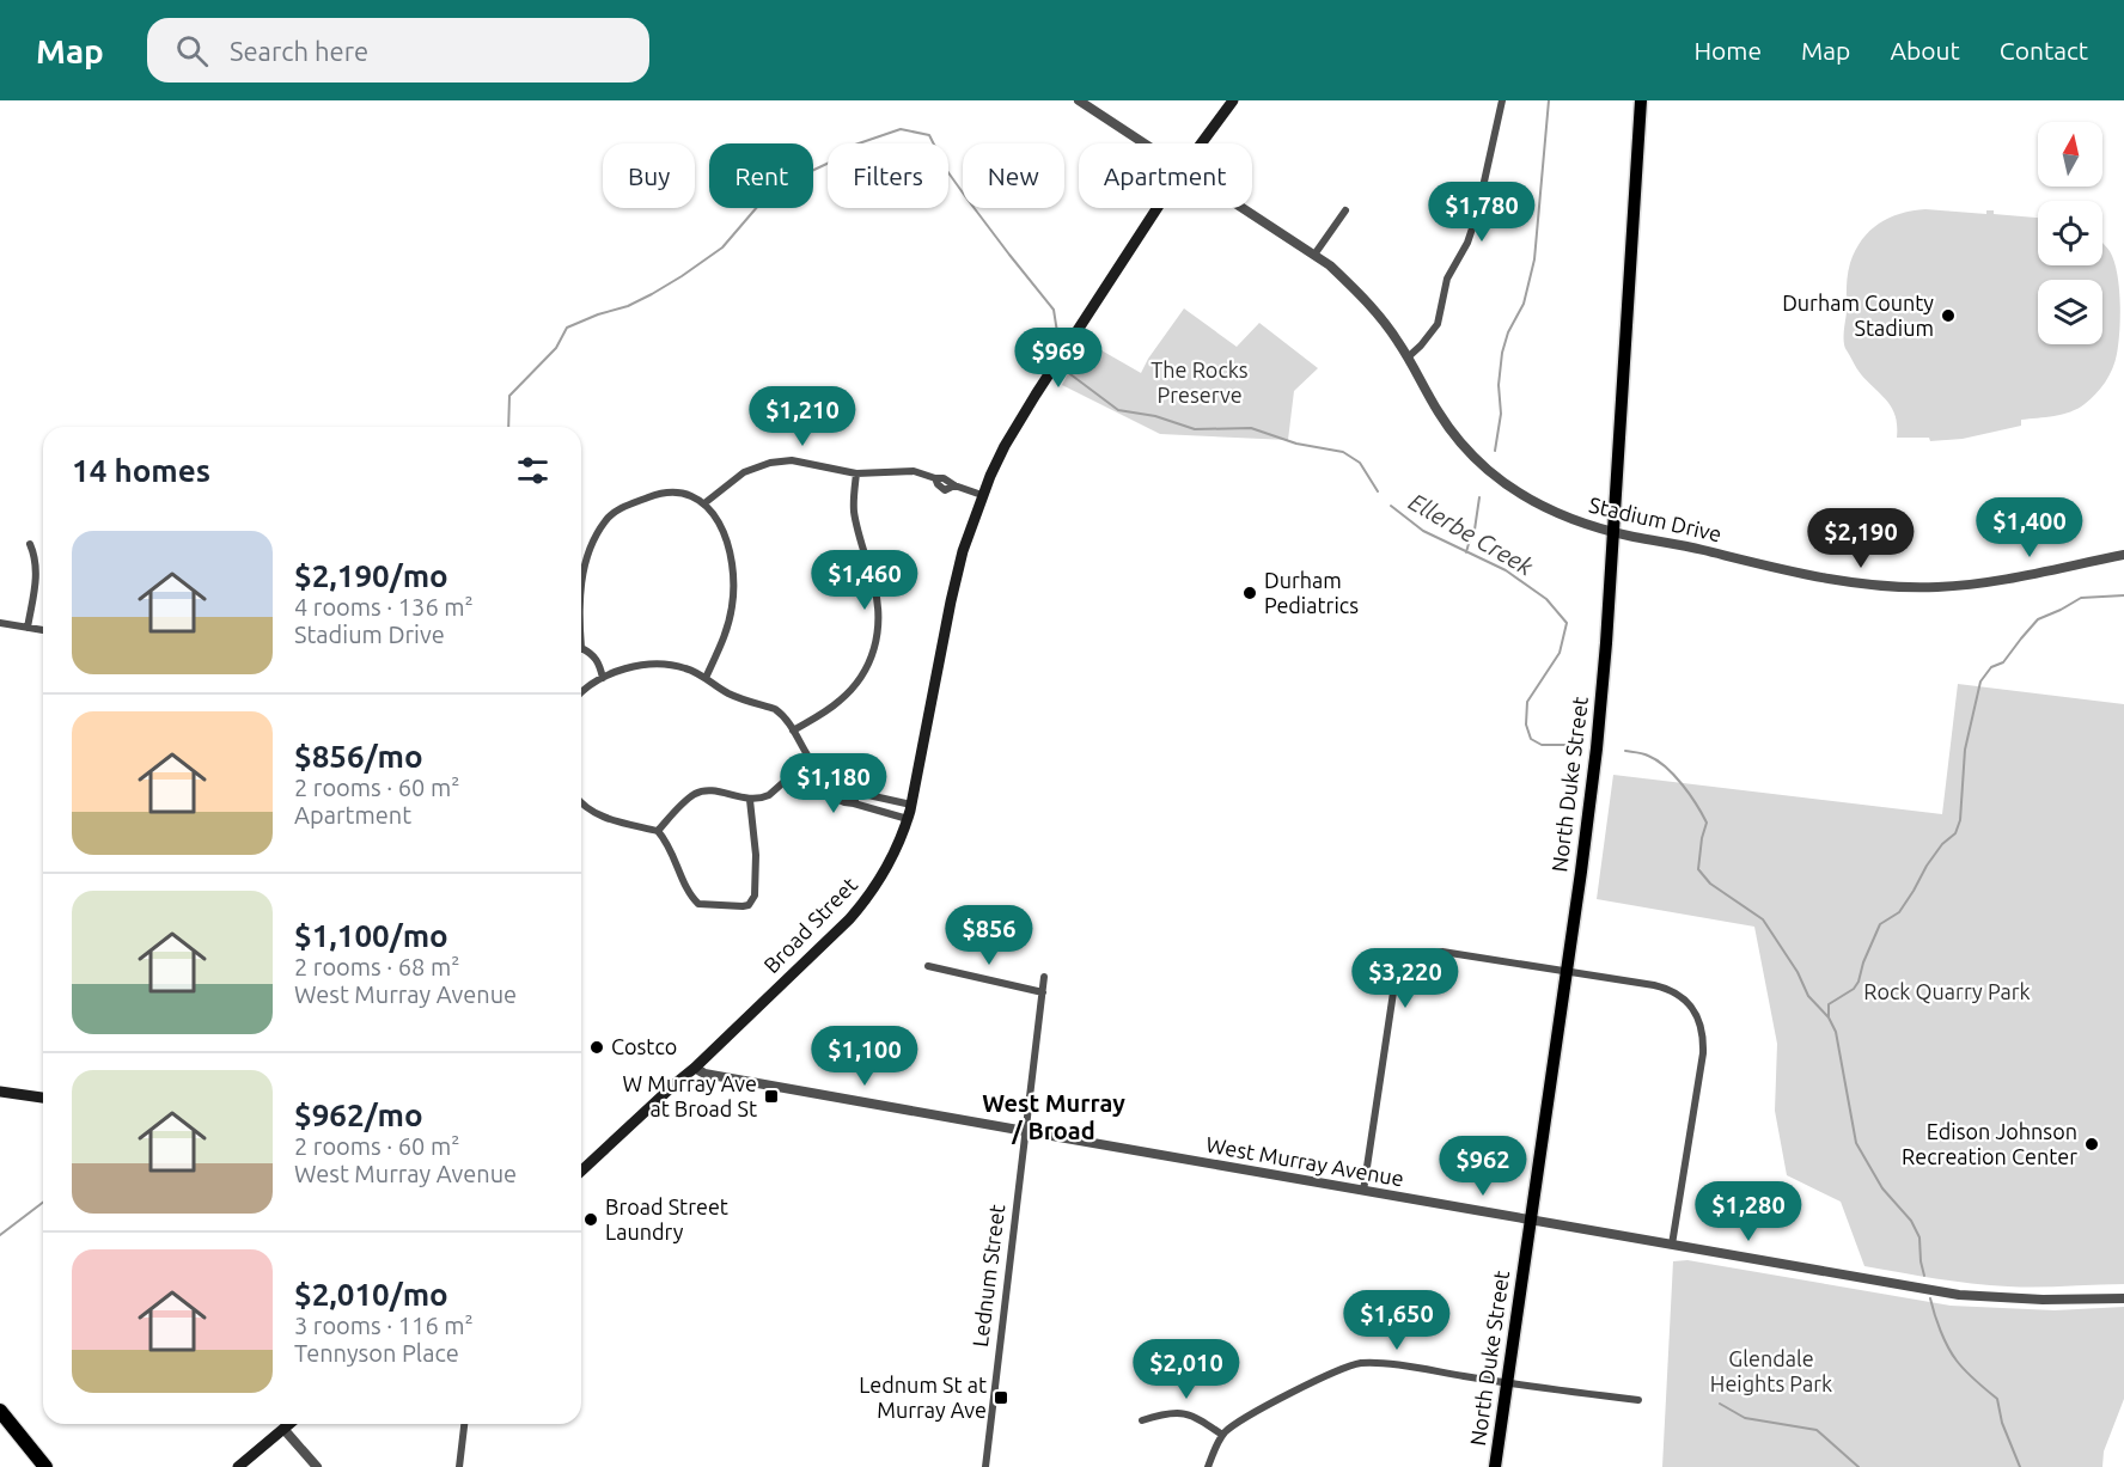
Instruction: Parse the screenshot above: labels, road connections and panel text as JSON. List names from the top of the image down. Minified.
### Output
{"streets":{"highway":["North Duke Street"],"main road":["Broad Street"],"street":["Stadium Drive","West Murray Avenue","Lednum Street"]},"crossings":[["Stadium Drive","North Duke Street"],["North Duke Street","West Murray Avenue"],["Broad Street","West Murray Avenue"],["West Murray Avenue","Lednum Street"]],"districts":["West Murray / Broad"],"water":["Ellerbe Creek"],"parks":["The Rocks Preserve","Rock Quarry Park","Glendale Heights Park"],"places":{"other":["Durham County Stadium","Durham Pediatrics","Costco","Edison Johnson Recreation Center","Broad Street Laundry"],"transit":["W Murray Ave at Broad St","Lednum St at Murray Ave"]},"north":"top","page":{"header":"Map","search":"Search here","nav":["Home","Map","About","Contact"],"chip":["Buy","Rent","Filters","New","Apartment"],"price":["$1,780","$969","$1,210","$1,400","$2,190","$1,460","$1,180","$856","$3,220","$1,100","$962","$1,280","$1,650","$2,010"],"heading":"14 homes","list":[{"name":"$2,190/mo","note":"4 rooms · 136 m² · Stadium Drive"},{"name":"$856/mo","note":"2 rooms · 60 m² · Apartment"},{"name":"$1,100/mo","note":"2 rooms · 68 m² · West Murray Avenue"},{"name":"$962/mo","note":"2 rooms · 60 m² · West Murray Avenue"},{"name":"$2,010/mo","note":"3 rooms · 116 m² · Tennyson Place"}]}}
